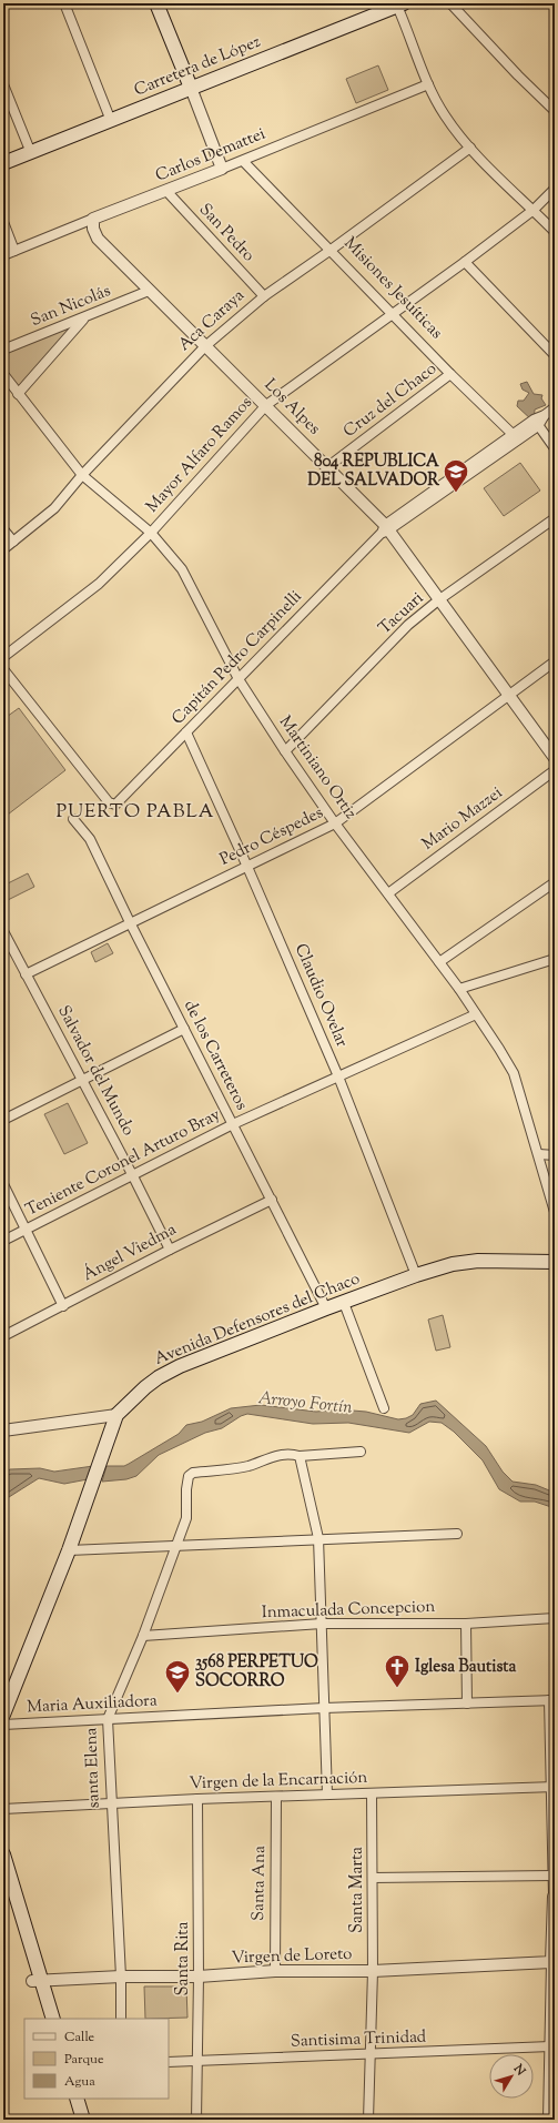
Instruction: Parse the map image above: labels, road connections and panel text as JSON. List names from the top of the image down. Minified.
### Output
{"streets":{"main road":["Carretera de López","Avenida Defensores del Chaco"],"street":["Carlos Demattei","San Pedro","Misiones Jesuíticas","San Nicolás","Aca Caraya","Cruz del Chaco","Los Alpes","Mayor Alfaro Ramos","Tacuari","Capitán Pedro Carpinelli","Martiniano Ortiz","Mario Mazzei","Pedro Céspedes","Claudio Ovelar","de los Carreteros","Salvador del Mundo","Teniente Coronel Arturo Bray","Ángel Viedma","Inmaculada Concepcion","Maria Auxiliadora","santa Elena","Virgen de la Encarnación","Santa Ana","Santa Marta","Virgen de Loreto","Santa Rita","Santisima Trinidad"]},"crossings":[["Carlos Demattei","San Pedro"],["Carlos Demattei","Misiones Jesuíticas"],["Carlos Demattei","Los Alpes"],["San Pedro","Aca Caraya"],["Misiones Jesuíticas","Aca Caraya"],["Misiones Jesuíticas","Cruz del Chaco"],["Misiones Jesuíticas","Mayor Alfaro Ramos"],["Misiones Jesuíticas","Capitán Pedro Carpinelli"],["San Nicolás","Los Alpes"],["Aca Caraya","Los Alpes"],["Aca Caraya","Martiniano Ortiz"],["Cruz del Chaco","Los Alpes"],["Los Alpes","Mayor Alfaro Ramos"],["Los Alpes","Tacuari"],["Los Alpes","Capitán Pedro Carpinelli"],["Los Alpes","Pedro Céspedes"],["Mayor Alfaro Ramos","Martiniano Ortiz"],["Tacuari","Martiniano Ortiz"],["Capitán Pedro Carpinelli","Martiniano Ortiz"],["Capitán Pedro Carpinelli","Claudio Ovelar"],["Martiniano Ortiz","Mario Mazzei"],["Martiniano Ortiz","Pedro Céspedes"],["Martiniano Ortiz","Teniente Coronel Arturo Bray"],["Pedro Céspedes","Claudio Ovelar"],["Pedro Céspedes","de los Carreteros"],["Pedro Céspedes","Salvador del Mundo"],["Claudio Ovelar","Teniente Coronel Arturo Bray"],["Claudio Ovelar","Avenida Defensores del Chaco"],["de los Carreteros","Teniente Coronel Arturo Bray"],["de los Carreteros","Ángel Viedma"],["de los Carreteros","Avenida Defensores del Chaco"],["Salvador del Mundo","Teniente Coronel Arturo Bray"],["Salvador del Mundo","Ángel Viedma"],["Inmaculada Concepcion","santa Elena"],["Maria Auxiliadora","santa Elena"],["santa Elena","Virgen de la Encarnación"],["santa Elena","Virgen de Loreto"],["Virgen de la Encarnación","Santa Ana"],["Virgen de la Encarnación","Santa Marta"],["Virgen de la Encarnación","Santa Rita"],["Santa Ana","Virgen de Loreto"],["Santa Marta","Virgen de Loreto"],["Santa Marta","Santisima Trinidad"],["Virgen de Loreto","Santa Rita"],["Santa Rita","Santisima Trinidad"]],"districts":["PUERTO PABLA"],"water":["Arroyo Fortín"],"places":{"school or university":["804 REPUBLICA DEL SALVADOR","3568 PERPETUO SOCORRO"],"church":["Iglesa Bautista"]},"legend":["Calle","Parque","Agua"],"north":"top right"}
